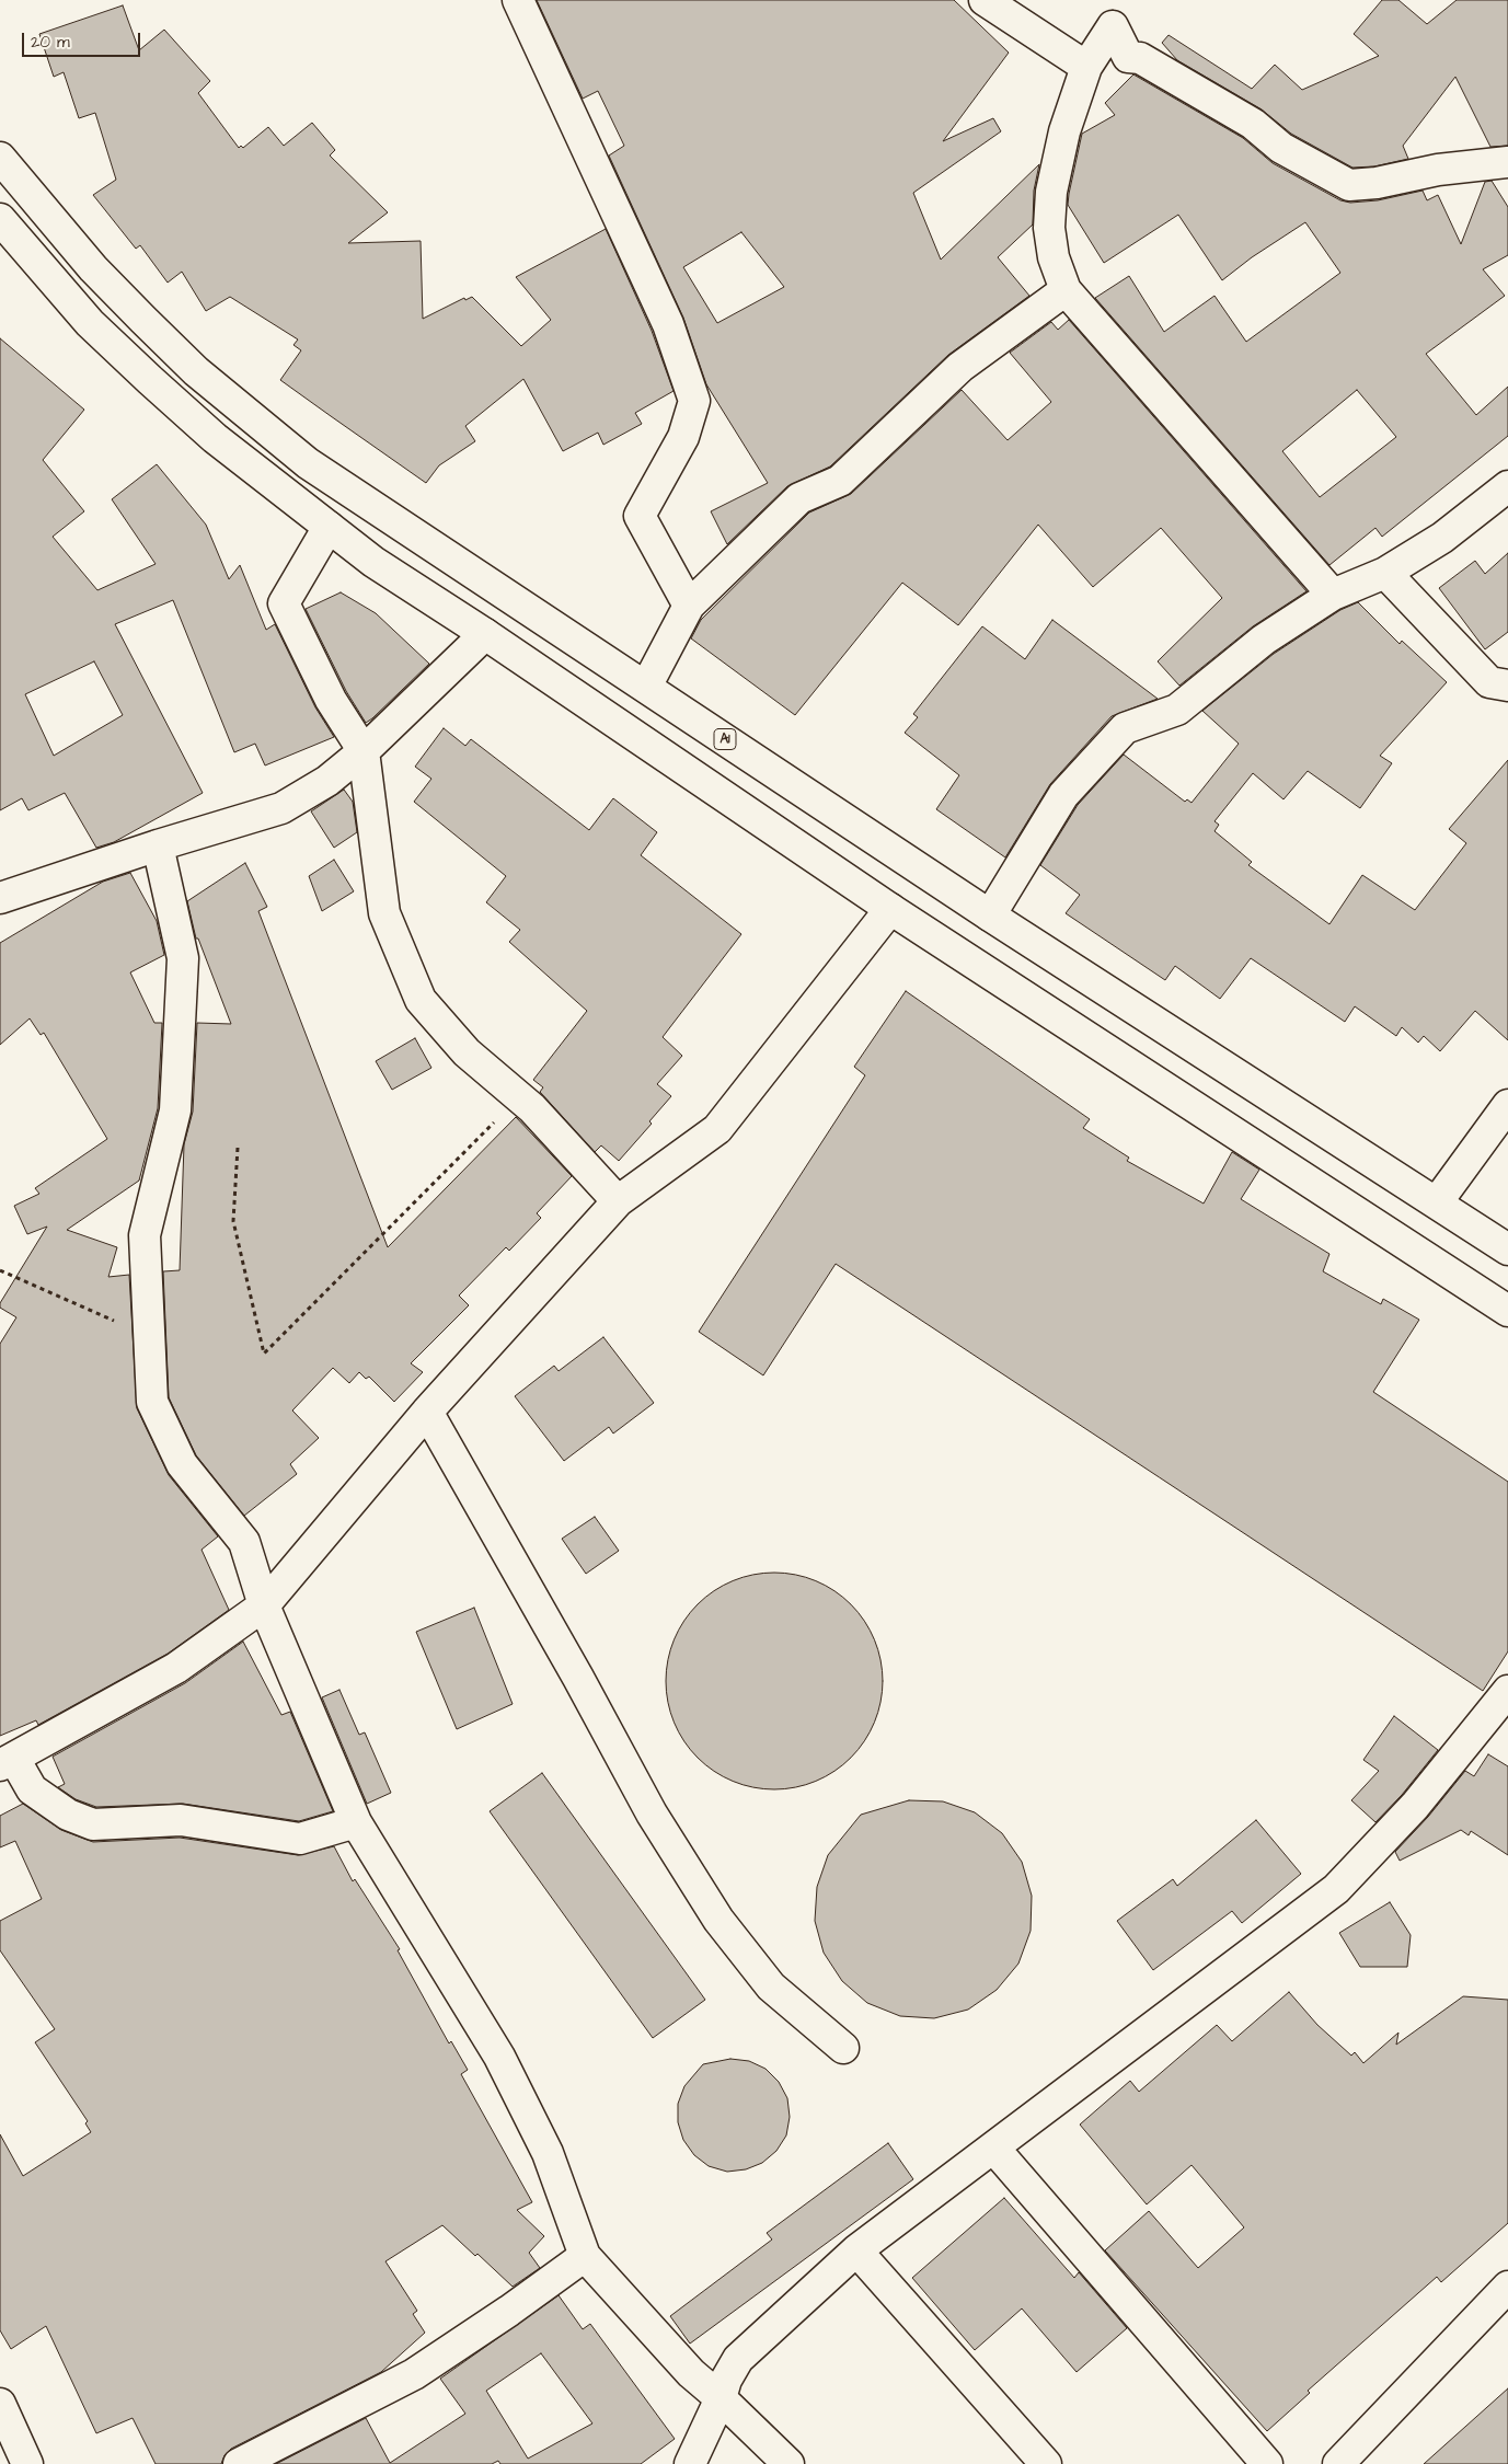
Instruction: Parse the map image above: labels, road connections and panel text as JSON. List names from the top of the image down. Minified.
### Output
{"streets":{"main road":["A1"]},"scale_bar":"20 m"}
